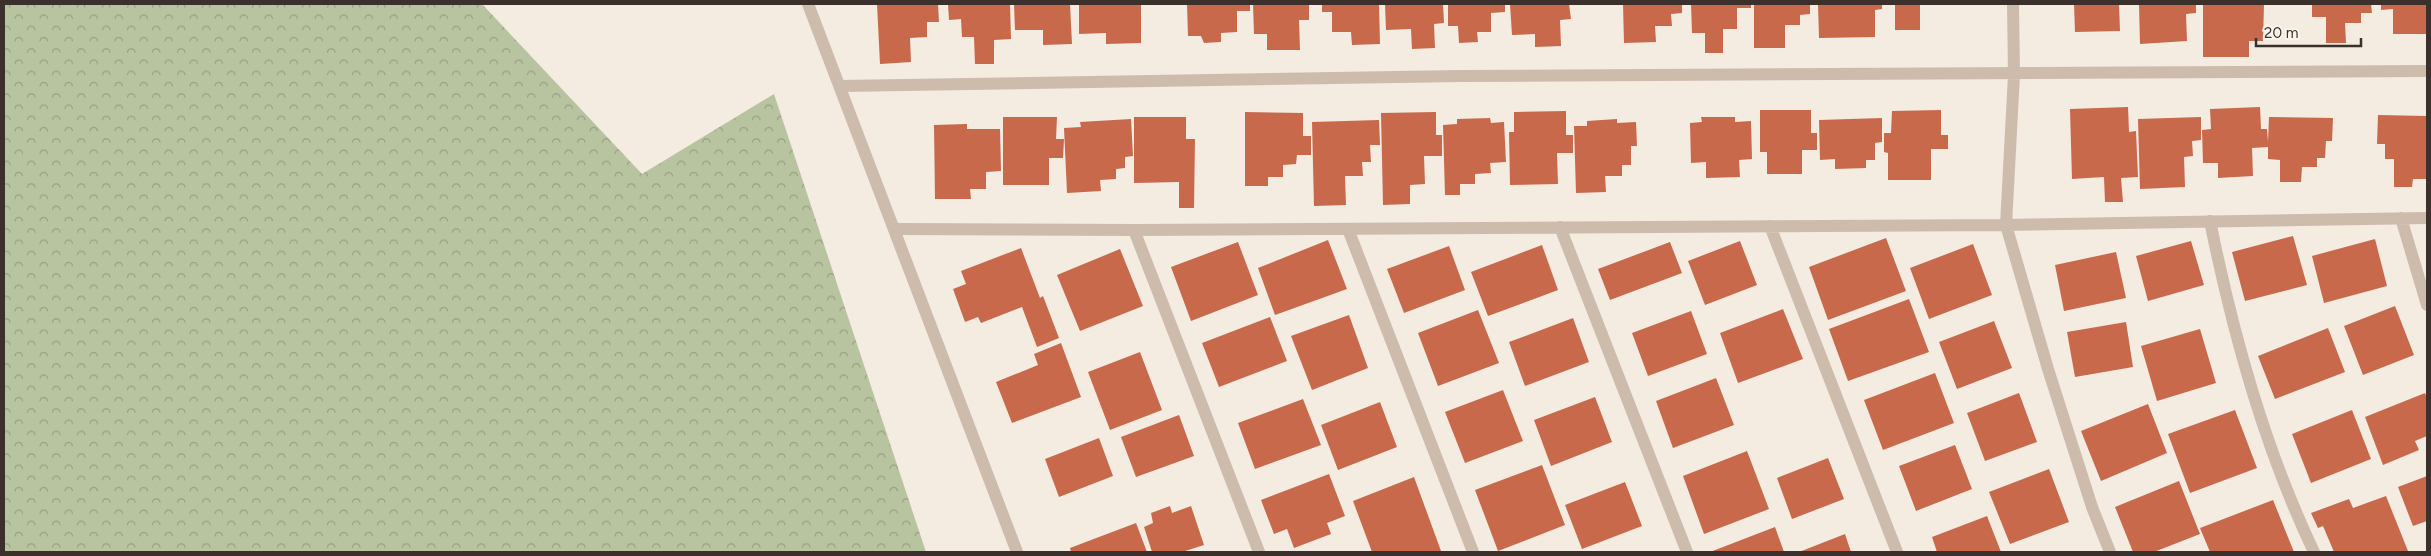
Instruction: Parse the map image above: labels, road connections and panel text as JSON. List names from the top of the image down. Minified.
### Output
{"scale_bar":"20 m"}
